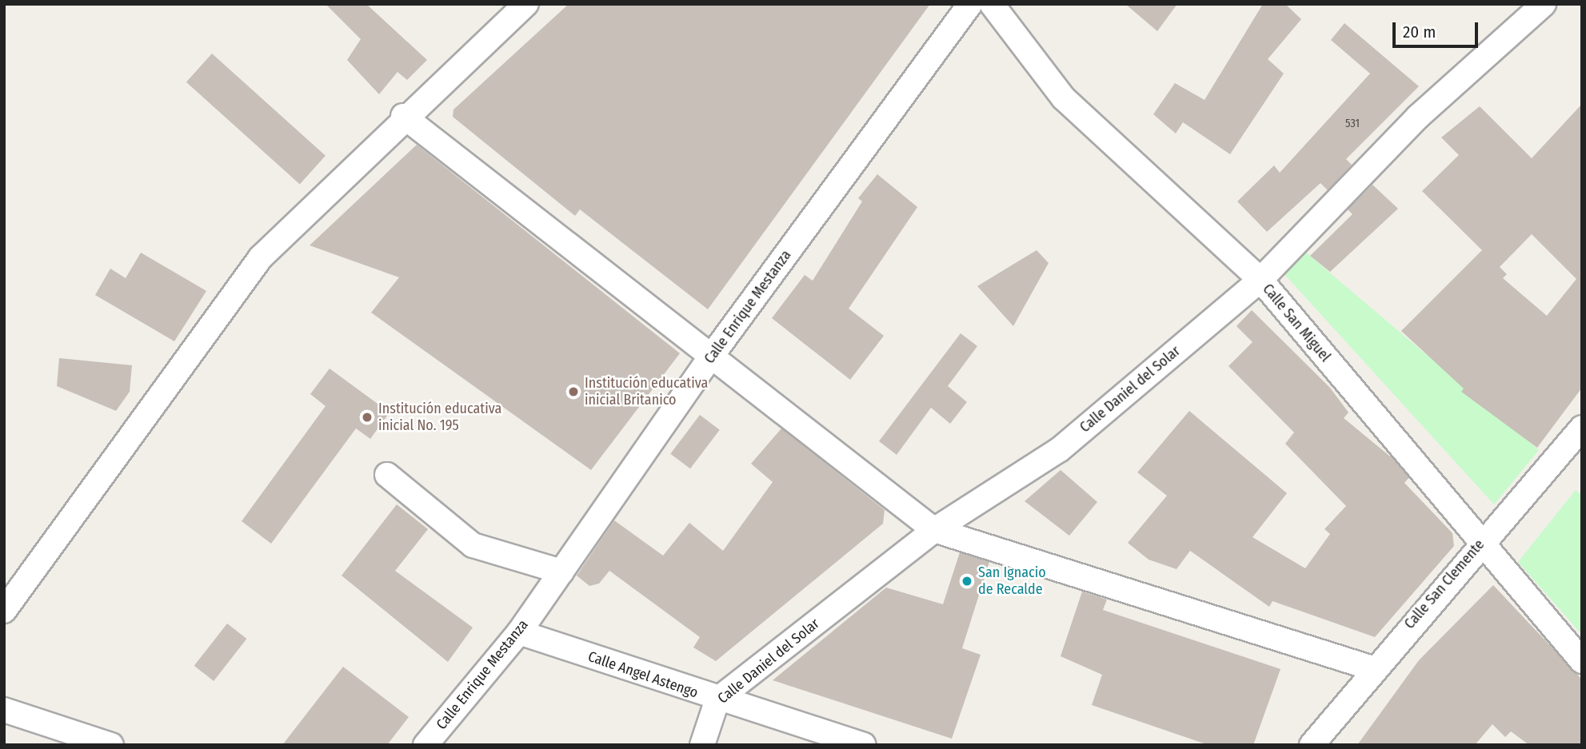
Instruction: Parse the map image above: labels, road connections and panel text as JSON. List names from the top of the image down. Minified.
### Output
{"streets":{"street":["Calle Enrique Mestanza","Calle San Miguel","Calle Daniel del Solar","Calle San Clemente","Calle Angel Astengo"]},"crossings":[["Calle Enrique Mestanza","Calle Angel Astengo"],["Calle San Miguel","Calle Daniel del Solar"],["Calle San Miguel","Calle San Clemente"],["Calle Daniel del Solar","Calle Angel Astengo"]],"places":["Institución educativa inicial Britanico","Institución educativa inicial No. 195","San Ignacio de Recalde"],"house_numbers":["531"],"scale_bar":"20 m"}
